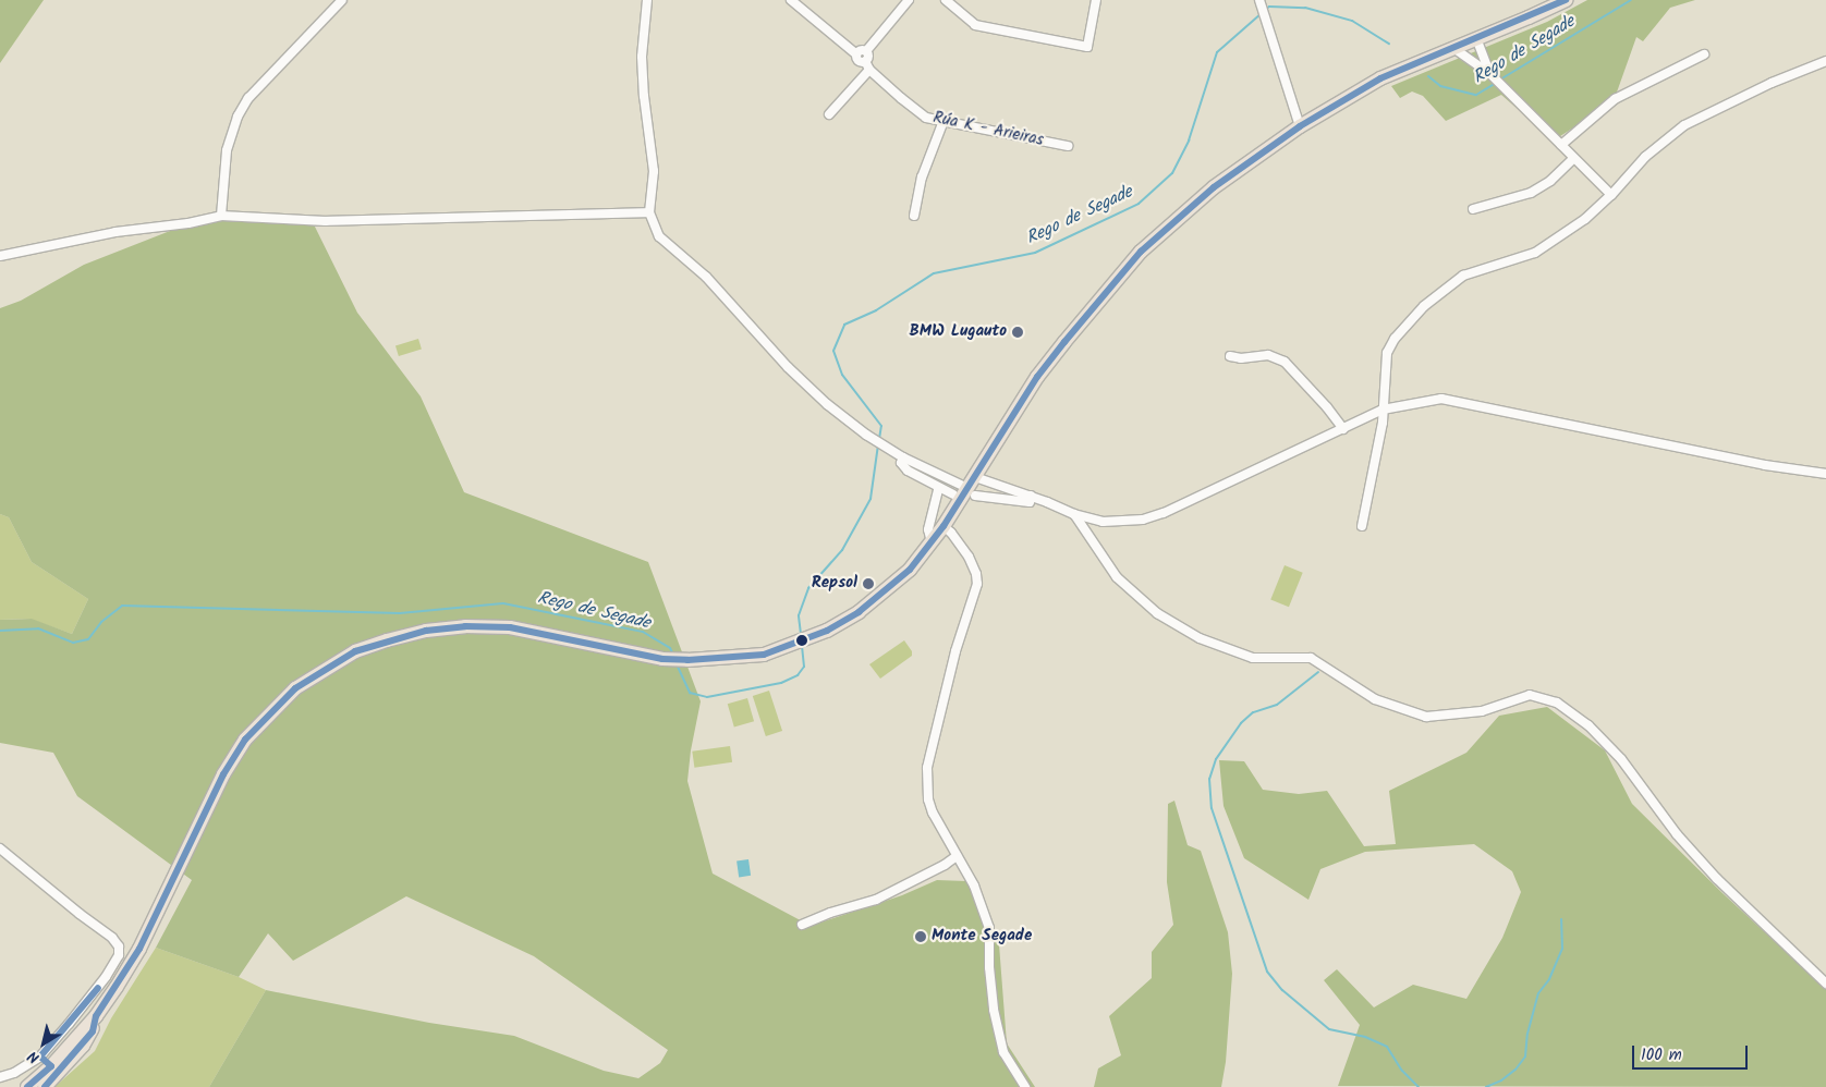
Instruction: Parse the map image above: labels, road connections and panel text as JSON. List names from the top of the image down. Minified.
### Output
{"streets":{"street":["Rúa K - Arieiras"]},"water":["Rego de Segade"],"places":["BMW Lugauto","Repsol","Monte Segade"],"scale_bar":"100 m","north":"bottom left"}
